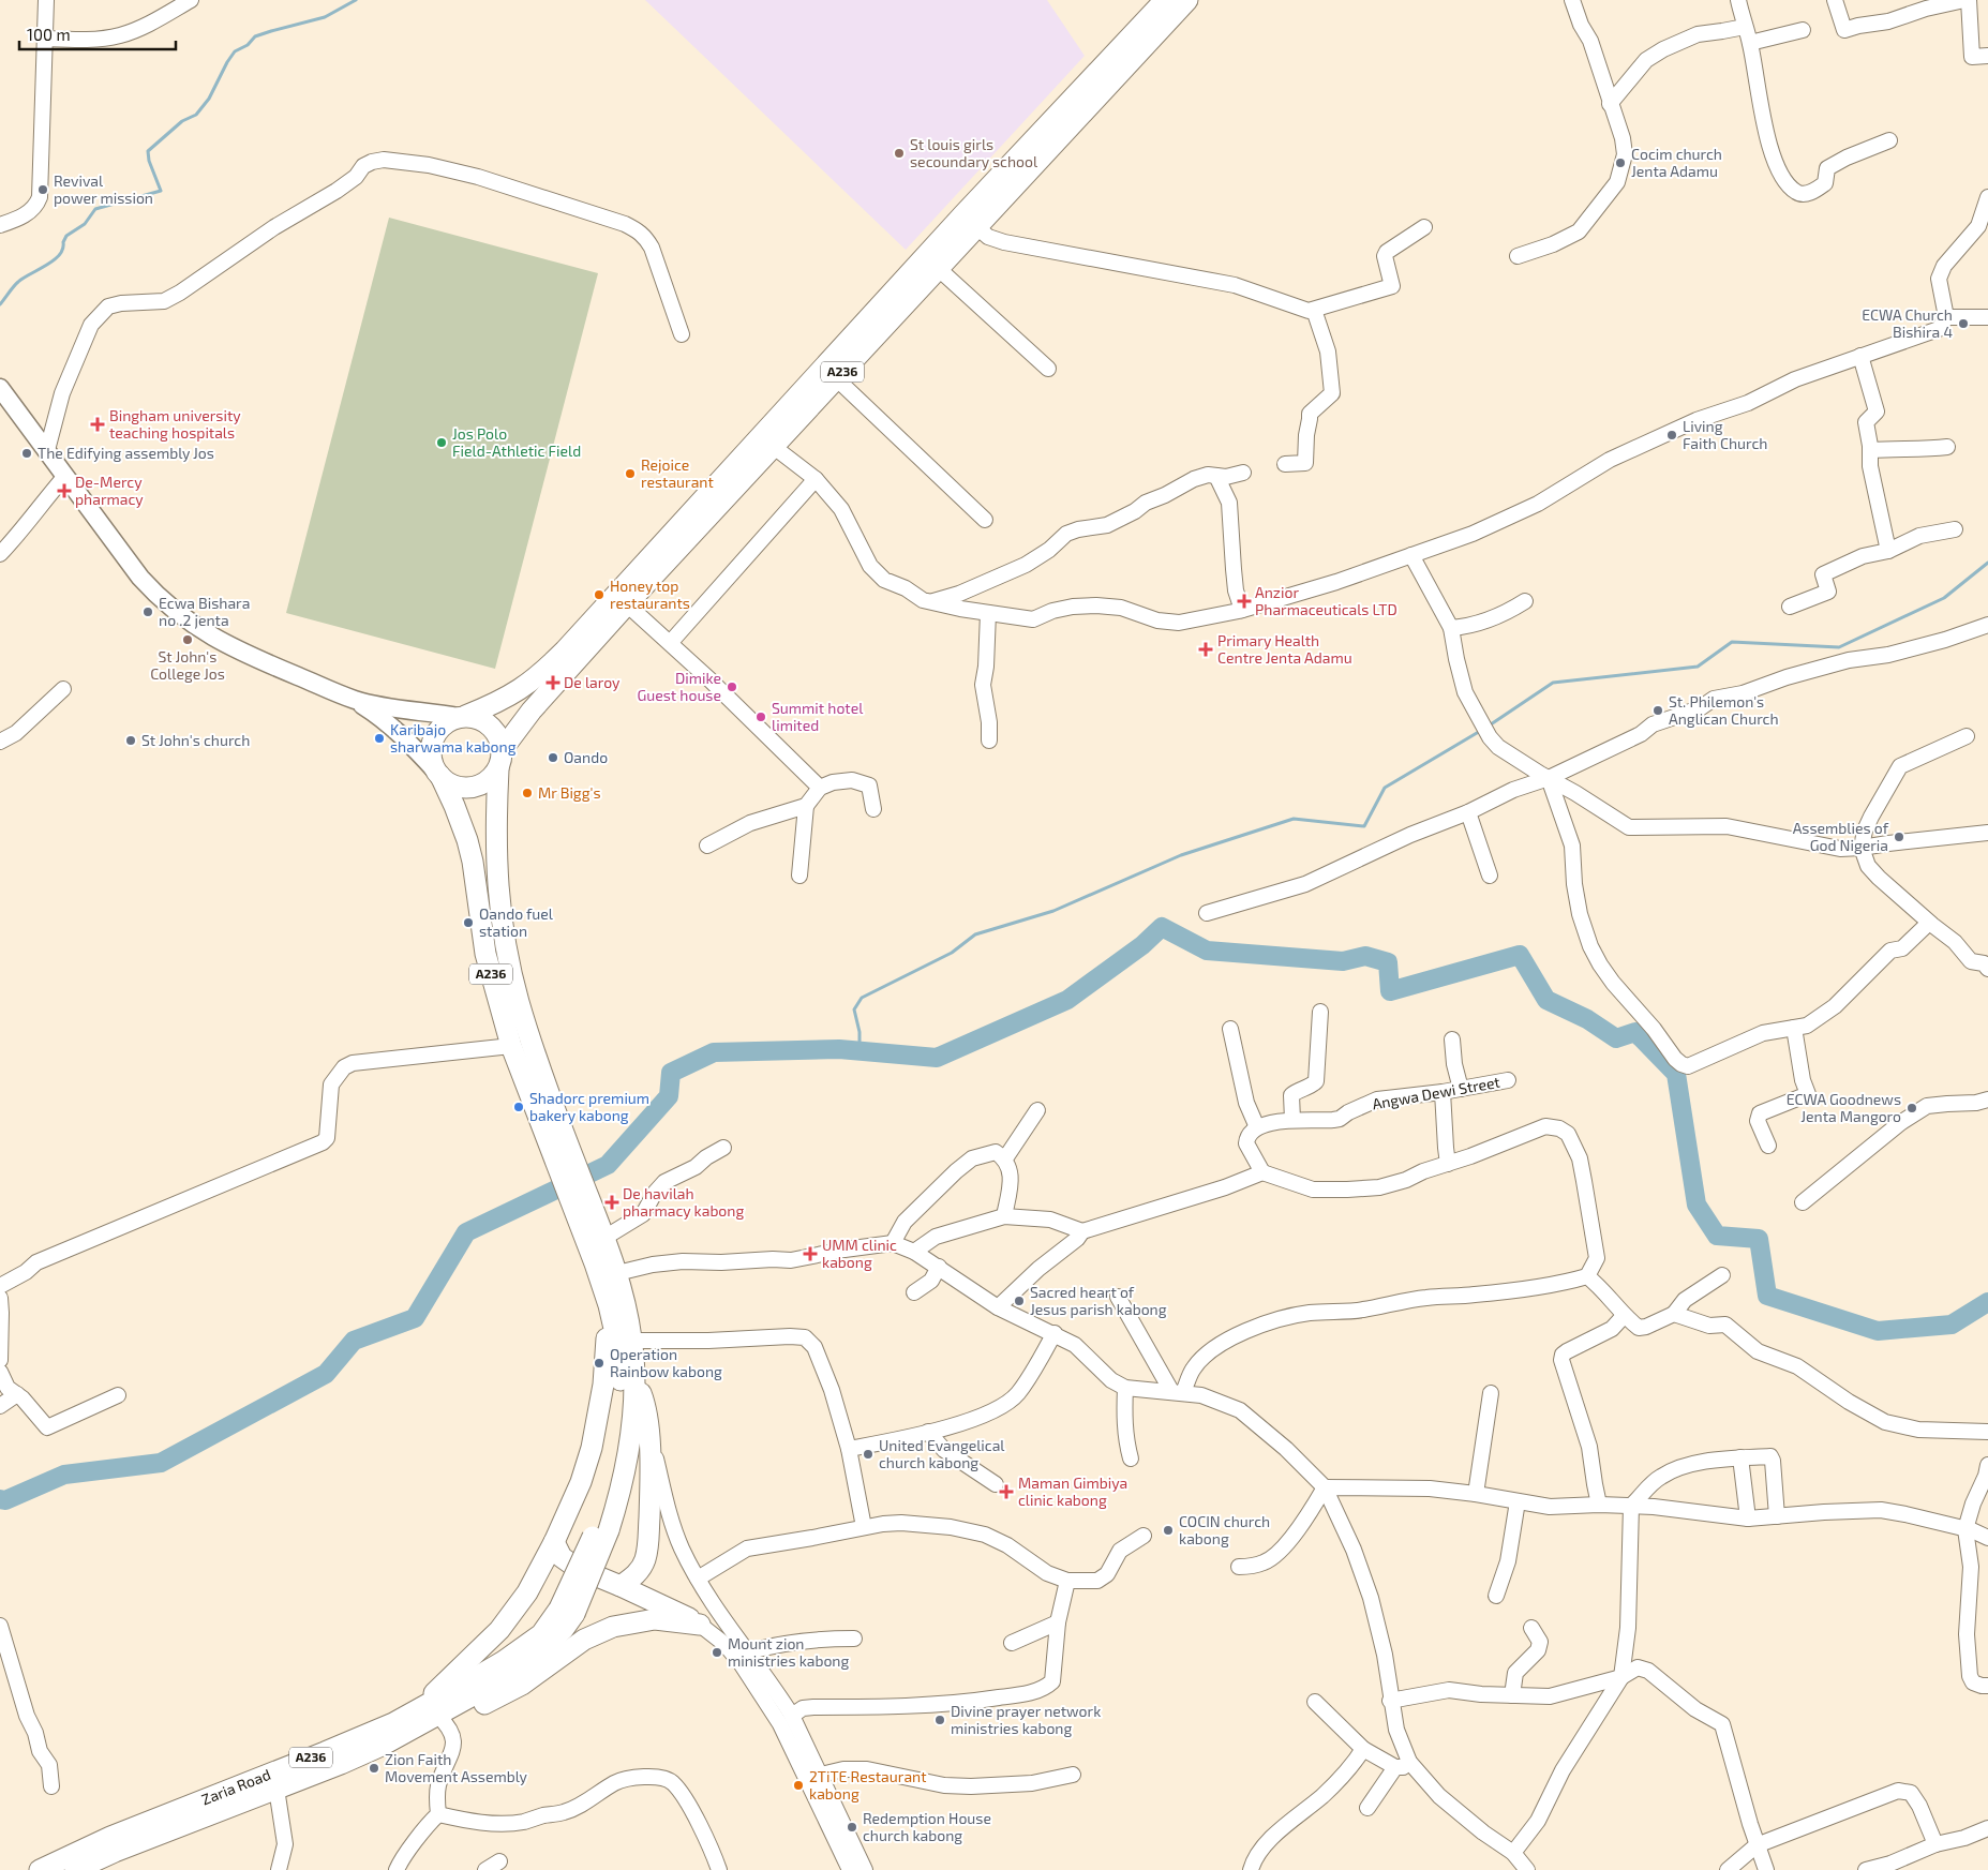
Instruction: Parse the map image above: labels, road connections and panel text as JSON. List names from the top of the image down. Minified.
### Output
{"streets":{"highway":["A236","Zaria Road"],"street":["Angwa Dewi Street"]},"crossings":[["A236","Zaria Road"]],"places":{"other":["St louis girls secoundary school","Cocim church Jenta Adamu","Revival power mission","ECWA Church Bishira 4","Living Faith Church","Jos Polo Field-Athletic Field","The Edifying assembly Jos","Rejoice restaurant","Honey top restaurants","Ecwa Bishara no .2 jenta","St John's College Jos","Dimike Guest house","St. Philemon's Anglican Church","Summit hotel limited","Karibajo sharwama kabong","St John's church","Oando","Mr Bigg's","Assemblies of God Nigeria","Oando fuel station","Shadorc premium bakery kabong","ECWA Goodnews Jenta Mangoro","Sacred heart of Jesus parish kabong","Operation Rainbow kabong","United Evangelical church kabong","COCIN church kabong","Mount zion ministries kabong","Divine prayer network ministries kabong","Zion Faith Movement Assembly","2TiTE Restaurant kabong","Redemption House church kabong"],"health":["Bingham university teaching hospitals","De-Mercy pharmacy","Anzior Pharmaceuticals LTD","Primary Health Centre Jenta Adamu","De laroy","De havilah pharmacy kabong","UMM clinic kabong","Maman Gimbiya clinic kabong"]},"scale_bar":"100 m"}
